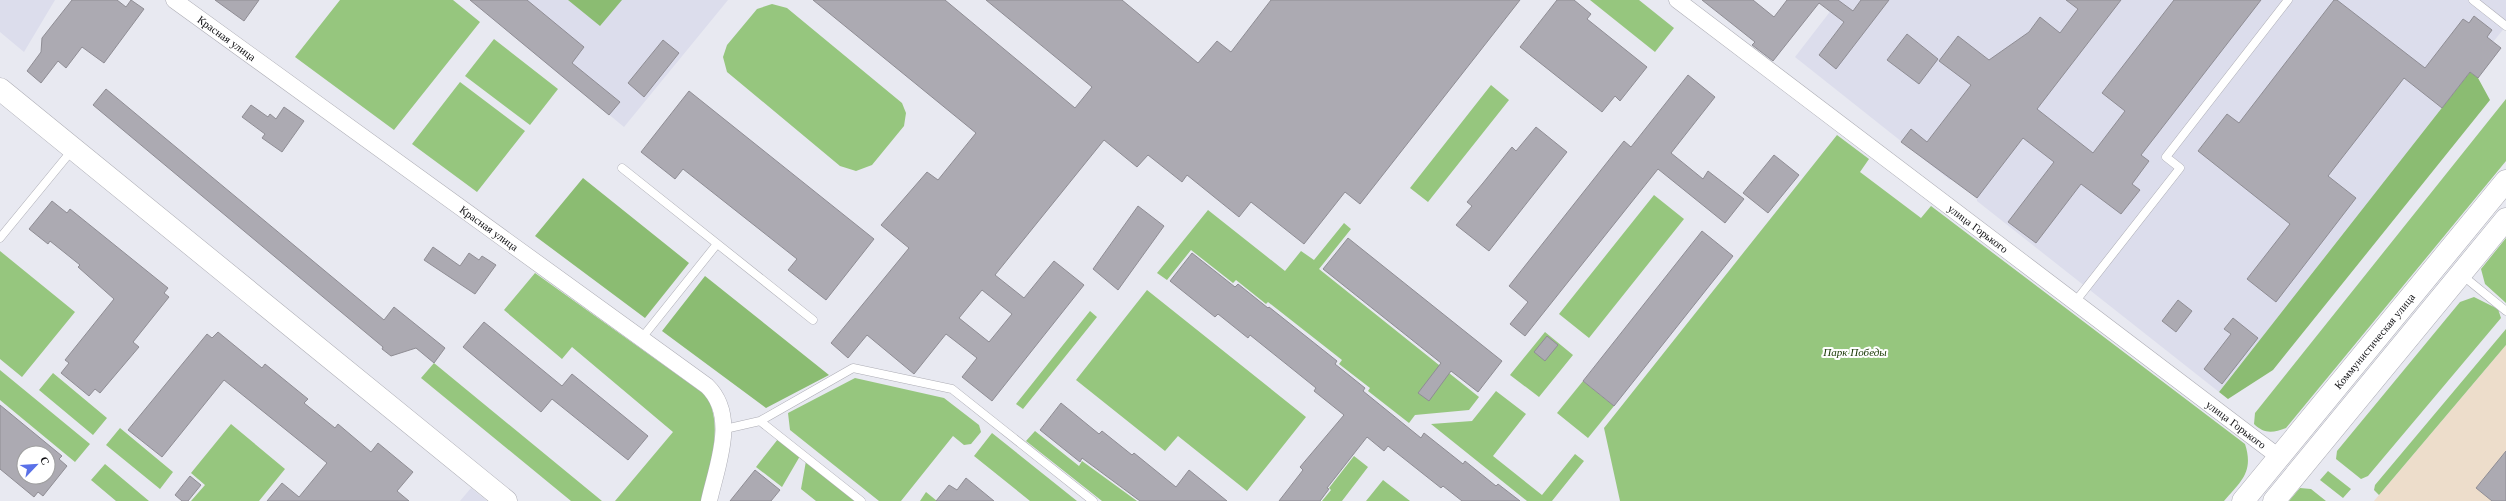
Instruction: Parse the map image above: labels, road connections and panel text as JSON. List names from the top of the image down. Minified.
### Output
{"streets":{"main road":["Коммунистическая улица"],"street":["Красная улица","улица Горького"]},"crossings":[["улица Горького","Коммунистическая улица"]],"parks":["Парк Победы"],"north":"top right"}
